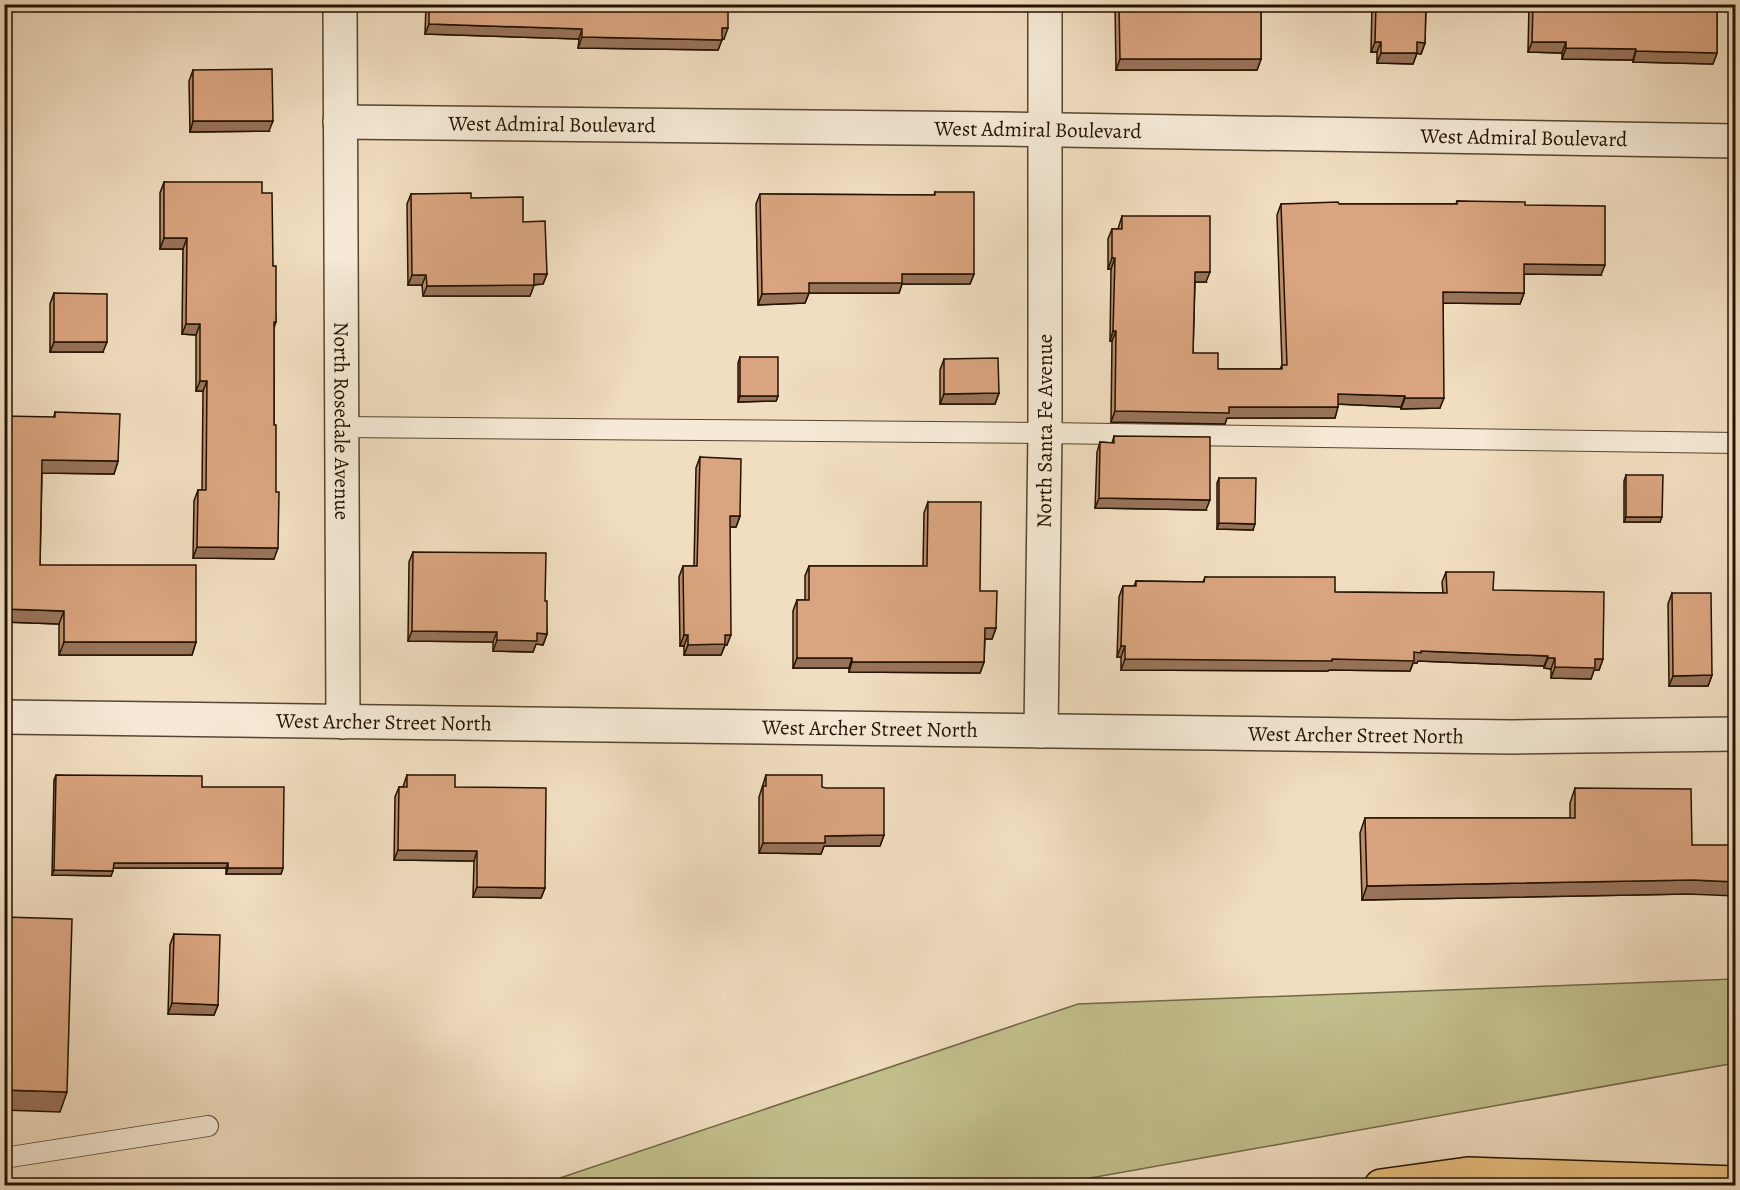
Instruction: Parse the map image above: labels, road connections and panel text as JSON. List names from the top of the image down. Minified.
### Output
{"streets":{"street":["West Admiral Boulevard","North Rosedale Avenue","North Santa Fe Avenue","West Archer Street North"]},"crossings":[["West Admiral Boulevard","North Rosedale Avenue"],["West Admiral Boulevard","North Santa Fe Avenue"],["North Rosedale Avenue","West Archer Street North"],["North Santa Fe Avenue","West Archer Street North"]]}
